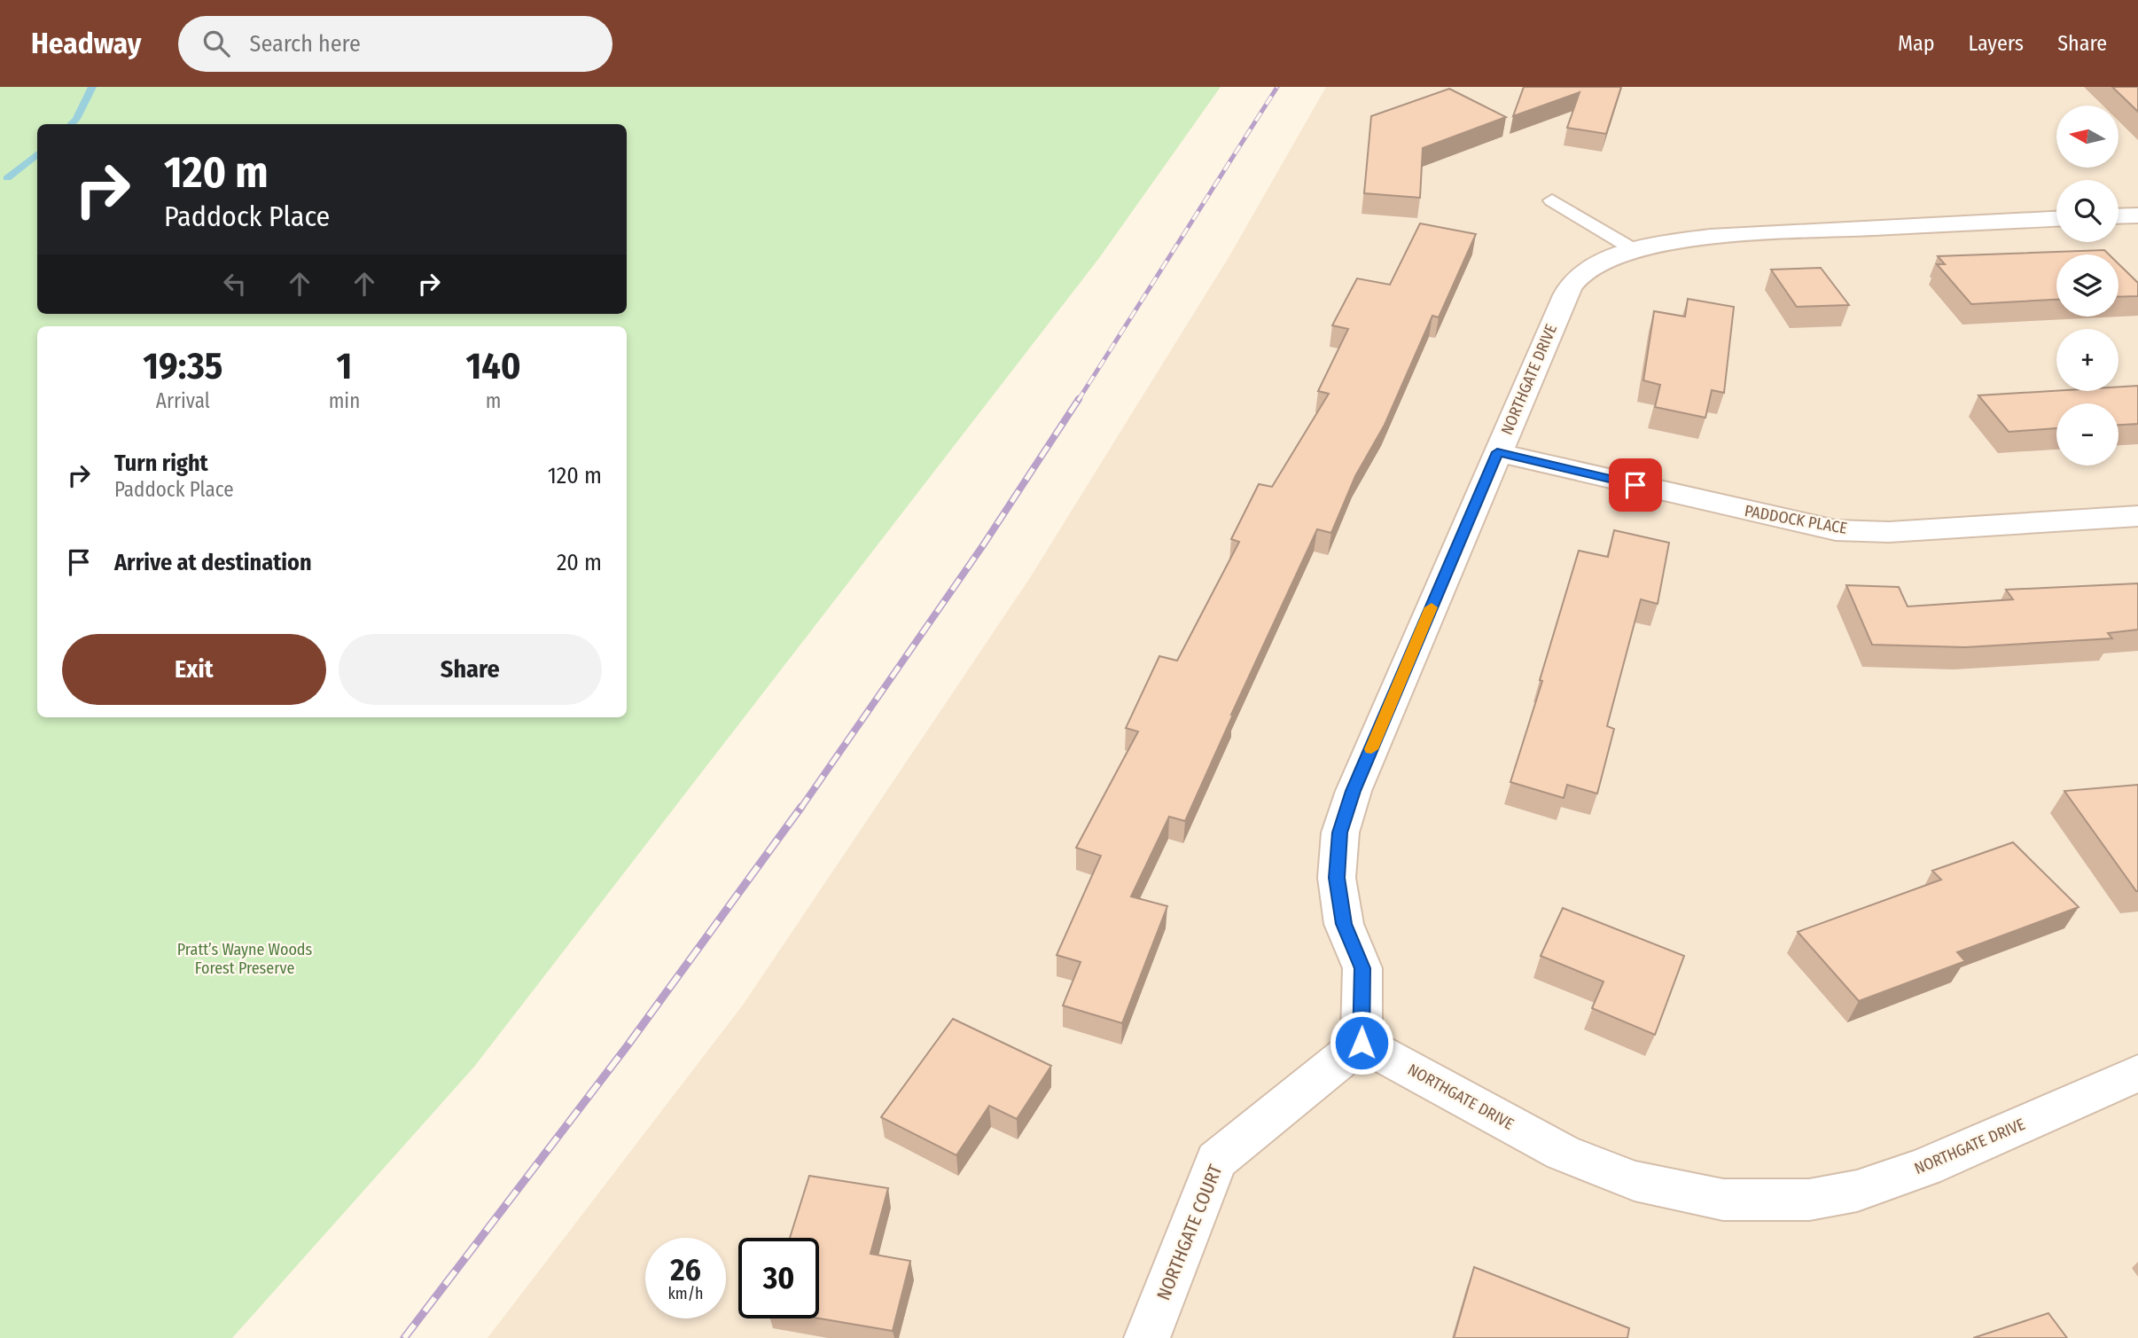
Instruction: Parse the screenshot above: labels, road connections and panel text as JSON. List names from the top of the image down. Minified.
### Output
{"streets":{"street":["NORTHGATE DRIVE","PADDOCK PLACE","NORTHGATE COURT"]},"crossings":[["NORTHGATE DRIVE","PADDOCK PLACE"],["NORTHGATE DRIVE","NORTHGATE COURT"]],"parks":["Pratt’s Wayne Woods Forest Preserve"],"north":"left","page":{"header":"Headway","search":"Search here","nav":["Map","Layers","Share"],"map_buttons":["+","−"],"turn":["120 m","Paddock Place"],"eta":["19:35","Arrival","1","min","140","m"],"list":[{"name":"Turn right","note":"Paddock Place","value":"120 m"},{"name":"Arrive at destination","value":"20 m"}],"buttons":["Exit","Share"],"speed":"26 km/h","limit":"30"}}
